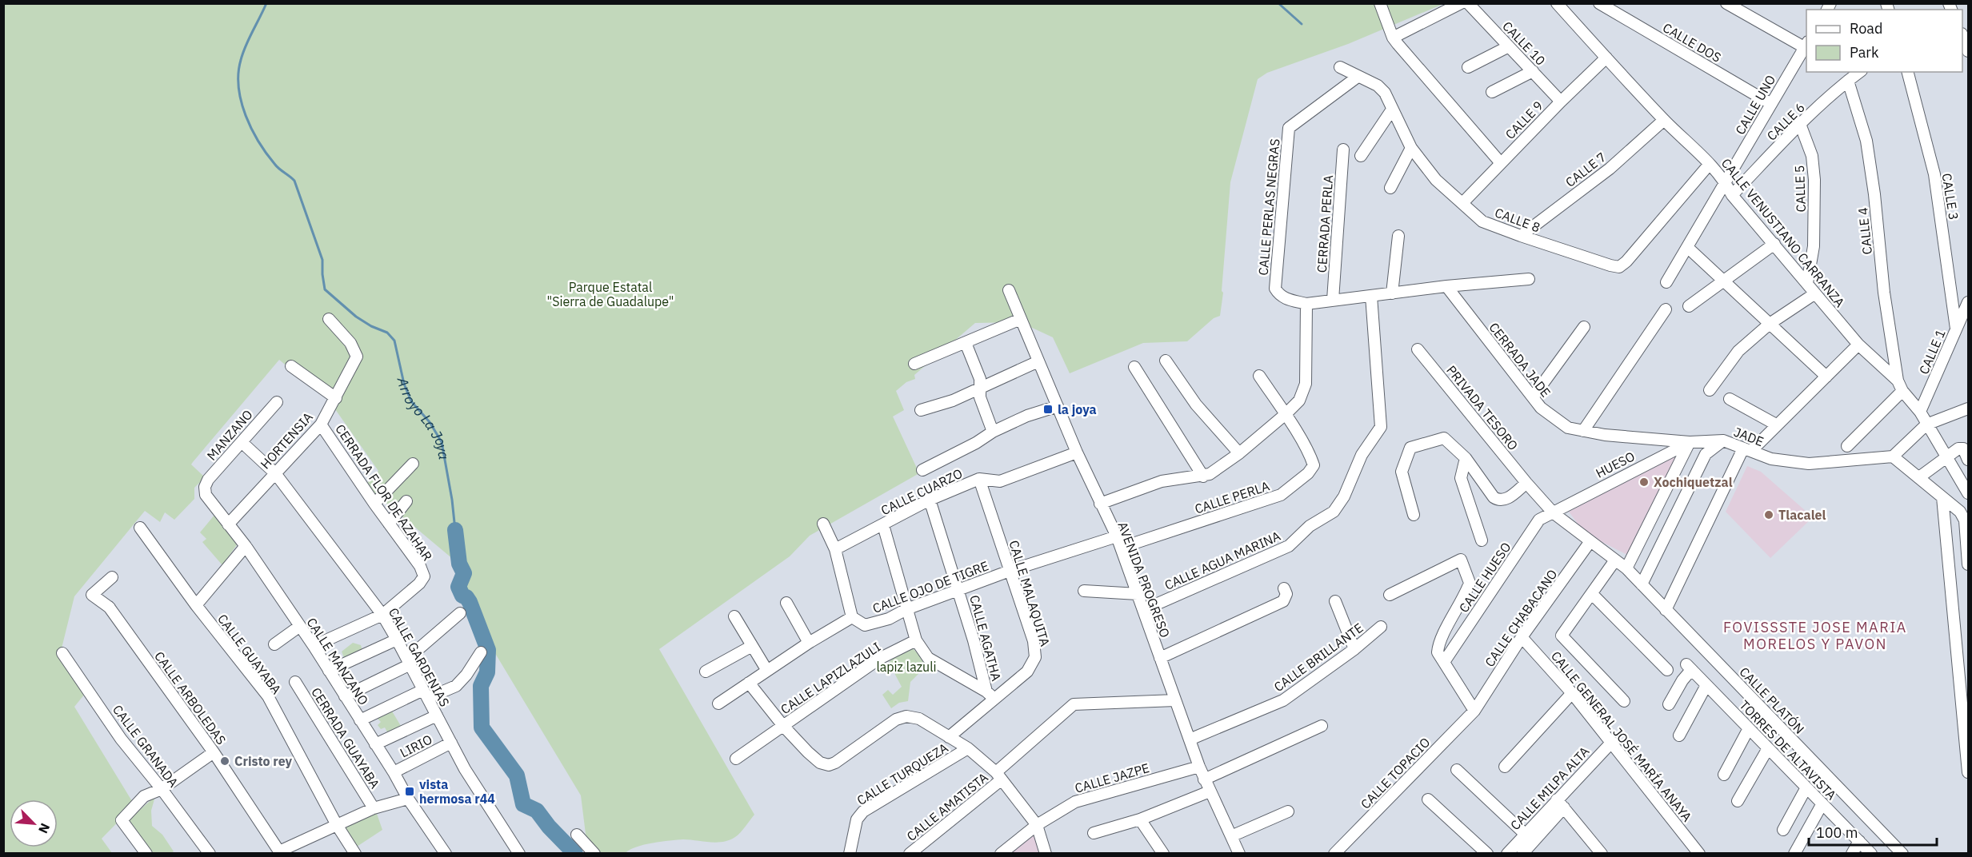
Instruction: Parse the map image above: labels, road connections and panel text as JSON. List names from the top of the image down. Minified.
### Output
{"streets":{"street":["CALLE DOS","CALLE 10","CALLE UNO","CALLE 9","CALLE 6","CALLE 7","CALLE 5","CALLE 3","CALLE PERLAS NEGRAS","CALLE 8","CERRADA PERLA","CALLE 4","CALLE VENUSTIANO CARRANZA","CALLE 1","CERRADA JADE","PRIVADA TESORO","MANZANO","JADE","HORTENSIA","HUESO","CALLE CUARZO","CERRADA FLOR DE AZAHAR","CALLE PERLA","CALLE AGUA MARINA","CALLE HUESO","AVENIDA PROGRESO","CALLE OJO DE TIGRE","CALLE MALAQUITA","CALLE CHABACANO","CALLE AGATHA","CALLE GUAYABA","CALLE GARDENIAS","CALLE BRILLANTE","CALLE MANZANO","CALLE LAPIZLAZULI","CALLE ARBOLEDAS","CALLE PLATÓN","CALLE GENERAL JOSÉ MARÍA ANAYA","CERRADA GUAYABA","CALLE GRANADA","LIRIO","TORRES DE ALTAVISTA","CALLE TOPACIO","CALLE TURQUEZA","CALLE JAZPE","CALLE MILPA ALTA","CALLE AMATISTA"]},"crossings":[["CALLE DOS","CALLE UNO"],["CALLE 10","CALLE 9"],["CALLE UNO","CALLE VENUSTIANO CARRANZA"],["CALLE 9","CALLE 8"],["CALLE 9","CALLE VENUSTIANO CARRANZA"],["CALLE 6","CALLE 5"],["CALLE 6","CALLE 4"],["CALLE 6","CALLE VENUSTIANO CARRANZA"],["CALLE 7","CALLE 8"],["CALLE 7","CALLE VENUSTIANO CARRANZA"],["CALLE 5","CALLE VENUSTIANO CARRANZA"],["CALLE 3","CALLE 1"],["CALLE PERLAS NEGRAS","CALLE 8"],["CALLE 8","CALLE VENUSTIANO CARRANZA"],["CALLE 4","CALLE VENUSTIANO CARRANZA"],["CALLE VENUSTIANO CARRANZA","CALLE 1"],["CERRADA JADE","JADE"],["CERRADA JADE","HUESO"],["PRIVADA TESORO","HUESO"],["PRIVADA TESORO","CALLE HUESO"],["PRIVADA TESORO","CALLE PLATÓN"],["MANZANO","CALLE GARDENIAS"],["MANZANO","CALLE MANZANO"],["JADE","HUESO"],["HORTENSIA","CERRADA FLOR DE AZAHAR"],["HORTENSIA","CALLE GARDENIAS"],["HORTENSIA","CALLE MANZANO"],["HUESO","CALLE HUESO"],["HUESO","CALLE PLATÓN"],["CALLE CUARZO","AVENIDA PROGRESO"],["CALLE CUARZO","CALLE MALAQUITA"],["CALLE CUARZO","CALLE AGATHA"],["CERRADA FLOR DE AZAHAR","CALLE GARDENIAS"],["CALLE PERLA","AVENIDA PROGRESO"],["CALLE AGUA MARINA","AVENIDA PROGRESO"],["CALLE HUESO","CALLE PLATÓN"],["AVENIDA PROGRESO","CALLE OJO DE TIGRE"],["AVENIDA PROGRESO","CALLE BRILLANTE"],["AVENIDA PROGRESO","CALLE JAZPE"],["AVENIDA PROGRESO","CALLE AMATISTA"],["CALLE OJO DE TIGRE","CALLE MALAQUITA"],["CALLE OJO DE TIGRE","CALLE AGATHA"],["CALLE MALAQUITA","CALLE AGATHA"],["CALLE CHABACANO","CALLE PLATÓN"],["CALLE CHABACANO","CALLE GENERAL JOSÉ MARÍA ANAYA"],["CALLE CHABACANO","CALLE TOPACIO"],["CALLE GARDENIAS","LIRIO"],["CALLE MANZANO","LIRIO"],["CALLE GENERAL JOSÉ MARÍA ANAYA","CALLE MILPA ALTA"]],"districts":["FOVISSSTE JOSE MARIA MORELOS Y PAVON"],"water":["Arroyo La Joya"],"parks":["Parque Estatal \"Sierra de Guadalupe\"","lapiz lazuli"],"places":{"transit":["la joya","vista hermosa r44"],"other":["Xochiquetzal","Tlacalel","Cristo rey"]},"legend":["Road","Park"],"scale_bar":"100 m","north":"bottom right"}
